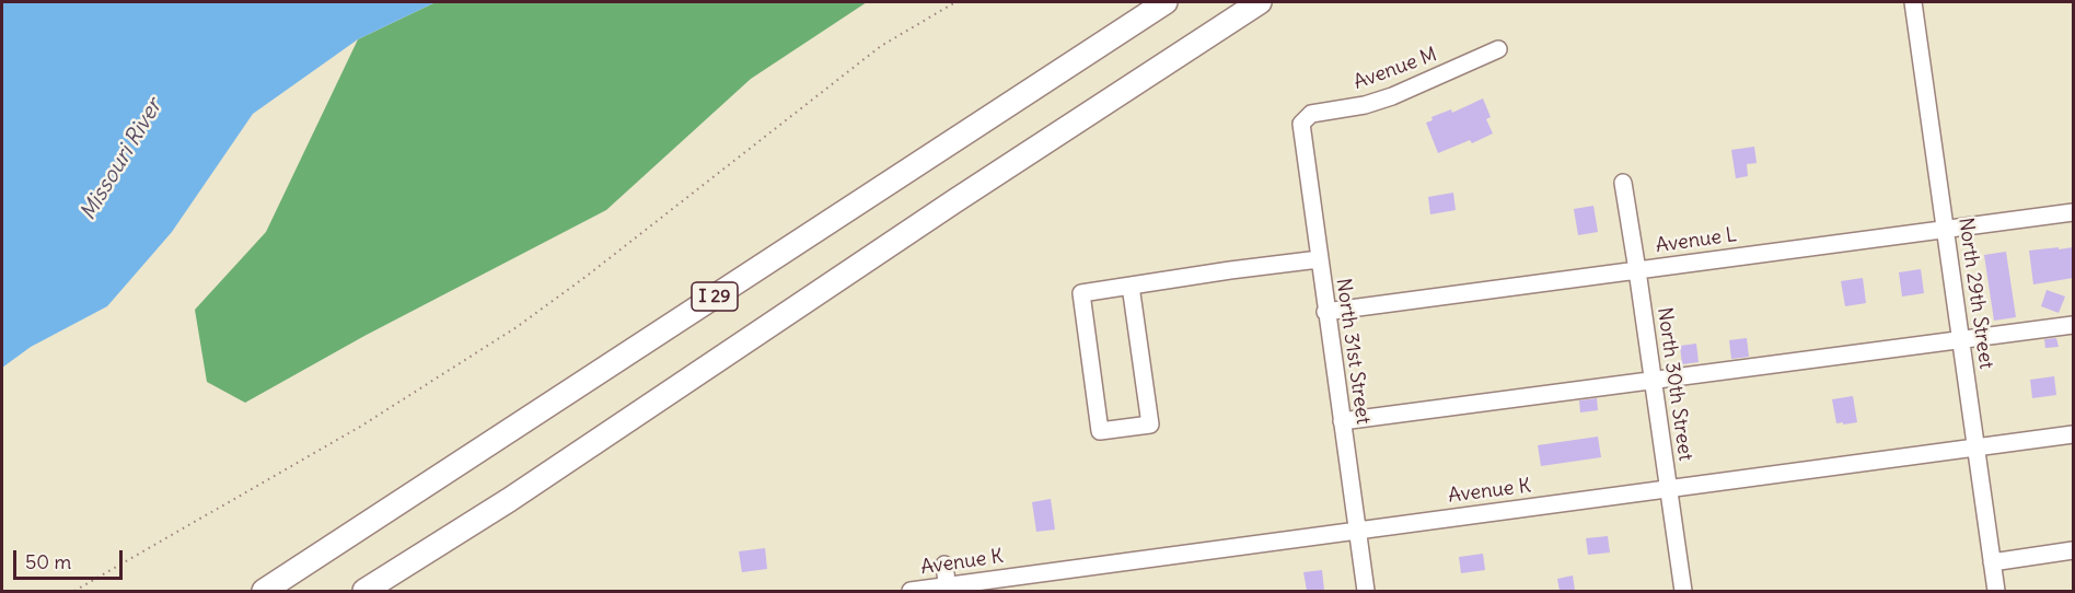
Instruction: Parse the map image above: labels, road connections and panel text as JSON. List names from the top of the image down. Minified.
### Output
{"streets":{"highway":["I 29"],"street":["Avenue M","Avenue L","North 29th Street","North 31st Street","North 30th Street","Avenue K"]},"crossings":[["Avenue M","North 31st Street"],["Avenue L","North 29th Street"],["Avenue L","North 31st Street"],["Avenue L","North 30th Street"],["North 29th Street","Avenue K"],["North 31st Street","Avenue K"],["North 30th Street","Avenue K"]],"water":["Missouri River"],"scale_bar":"50 m"}
